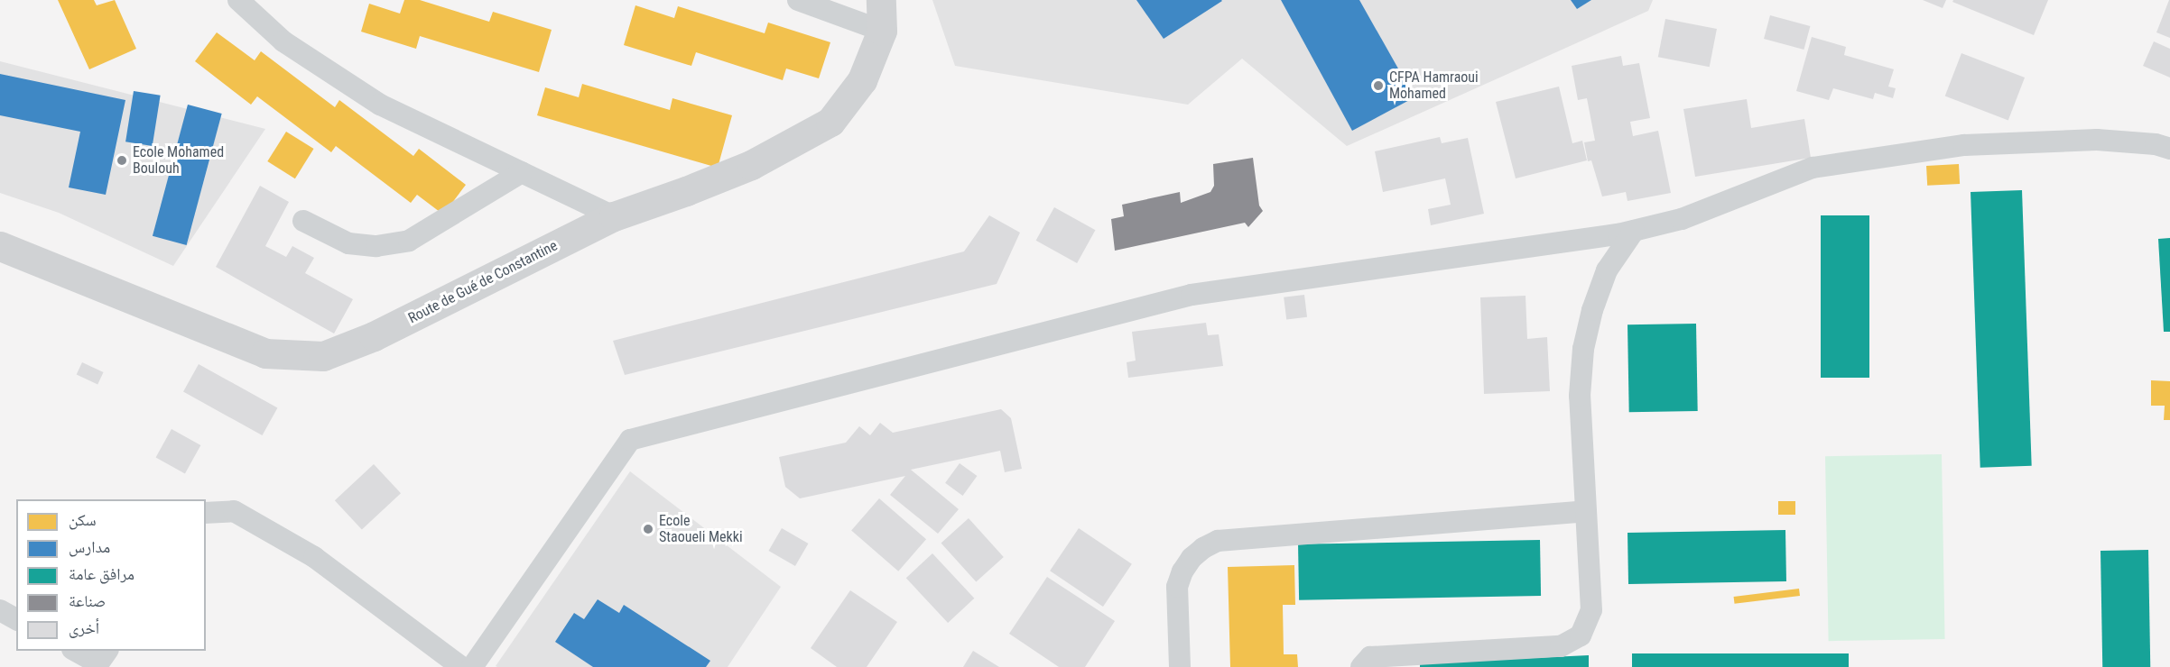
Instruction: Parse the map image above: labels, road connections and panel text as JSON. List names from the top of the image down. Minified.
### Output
{"streets":{"main road":["Route de Gué de Constantine"]},"places":["CFPA Hamraoui Mohamed","Ecole Mohamed Boulouh","Ecole Staoueli Mekki"],"legend":["سكن","مدارس","مرافق عامة","صناعة","أخرى"]}
